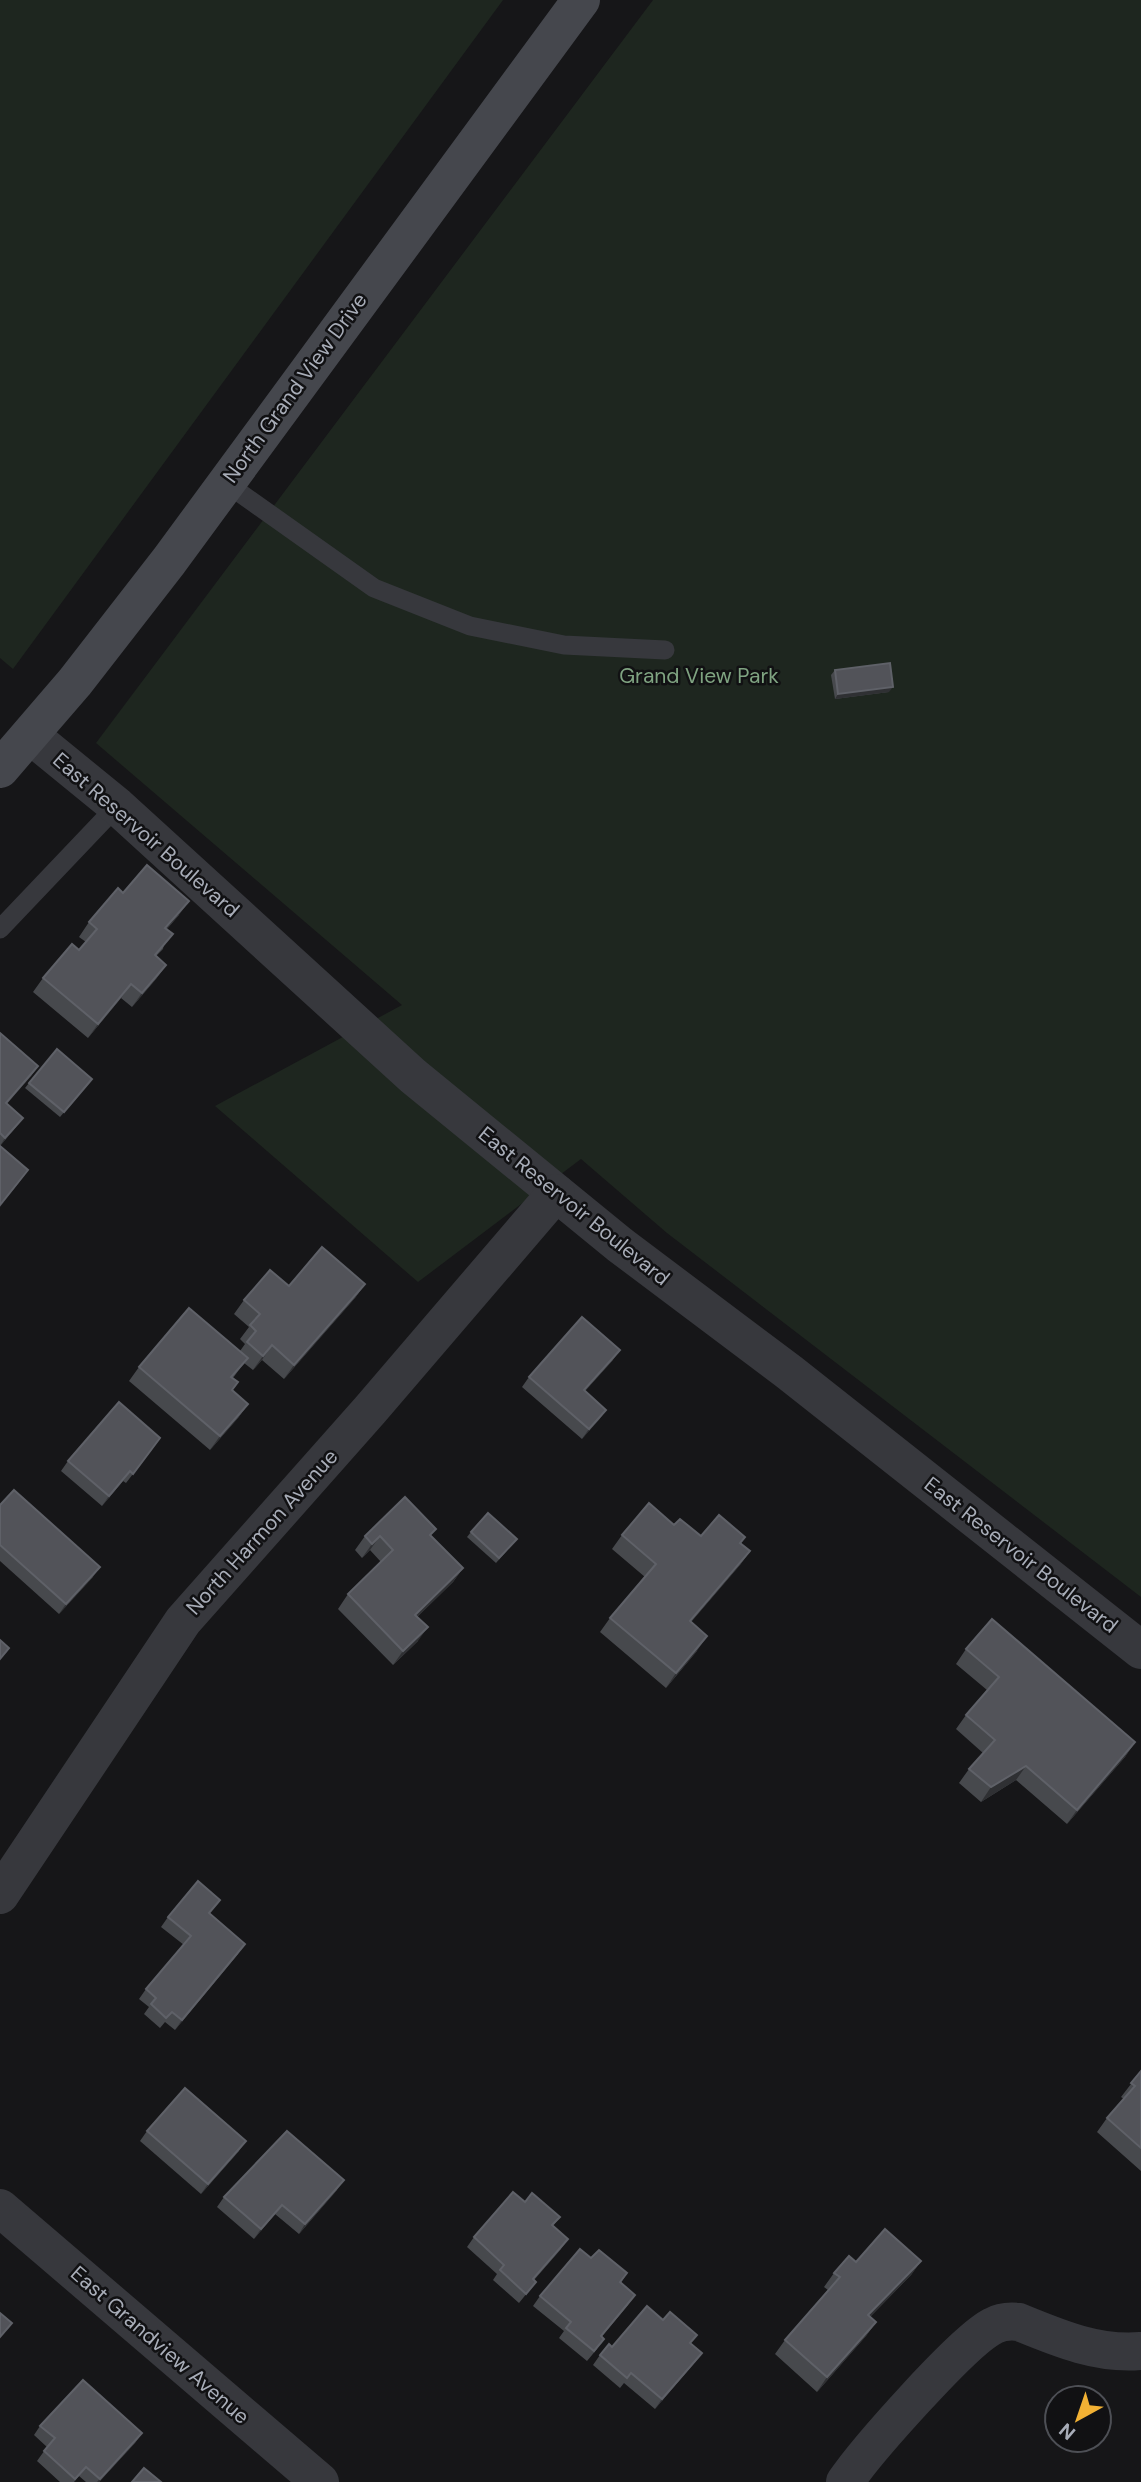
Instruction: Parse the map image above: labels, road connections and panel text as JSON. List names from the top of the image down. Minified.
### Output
{"streets":{"street":["North Grand View Drive","East Reservoir Boulevard","North Harmon Avenue","East Grandview Avenue"]},"crossings":[["North Grand View Drive","East Reservoir Boulevard"],["East Reservoir Boulevard","North Harmon Avenue"]],"parks":["Grand View Park"],"north":"bottom left"}
